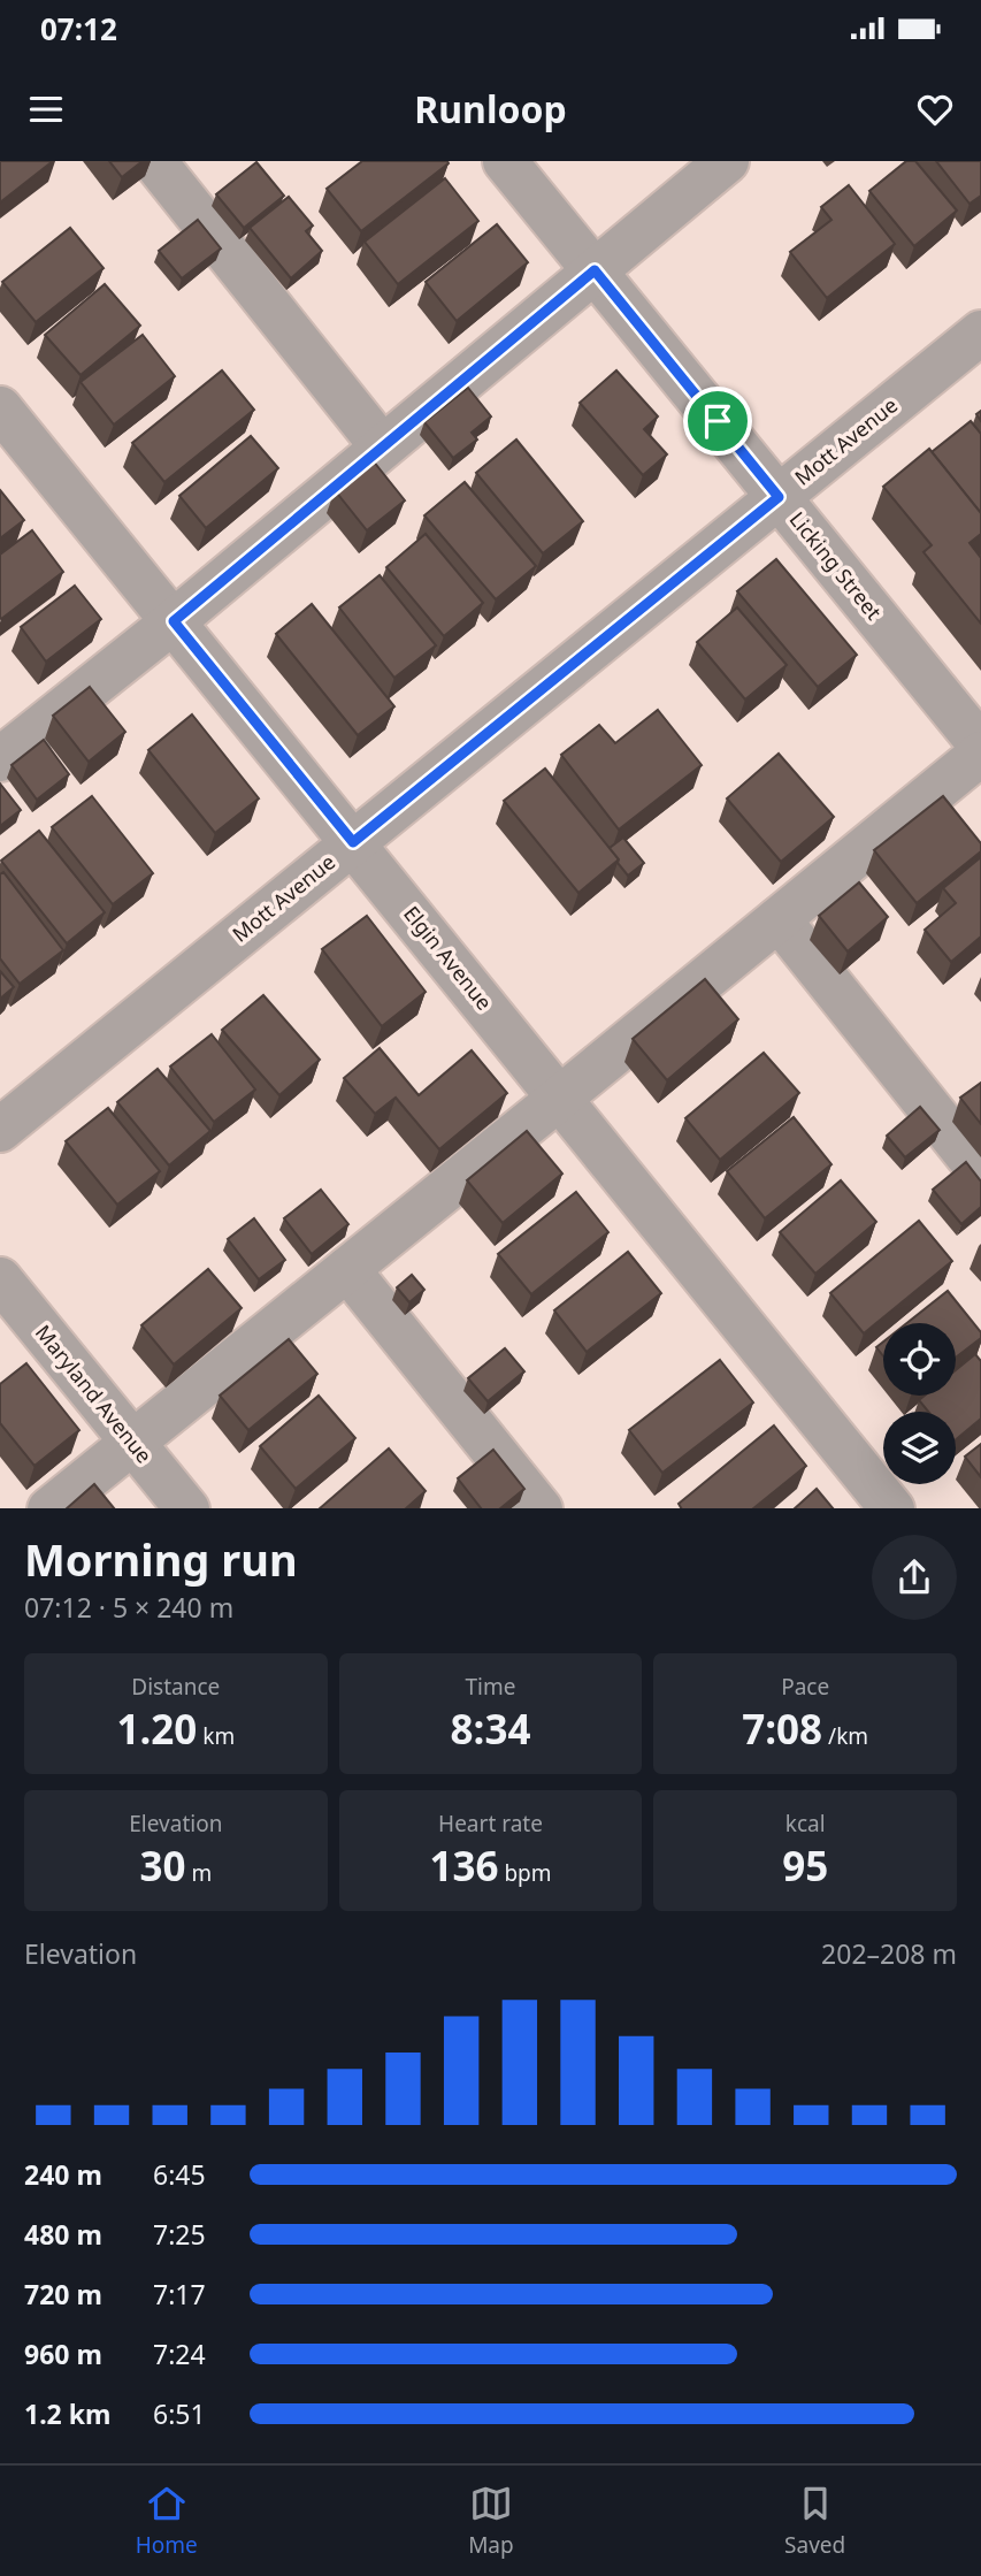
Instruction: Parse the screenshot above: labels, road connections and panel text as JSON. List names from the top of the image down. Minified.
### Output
{"streets":{"street":["Mott Avenue","Licking Street","Elgin Avenue","Maryland Avenue"]},"crossings":[["Mott Avenue","Licking Street"],["Mott Avenue","Elgin Avenue"]],"page":{"status":"07:12","header":"Runloop","heading":["Morning run","07:12 · 5 × 240 m"],"stats":[["Distance","1.20 km"],["Time","8:34"],["Pace","7:08 /km"],["Elevation","30 m"],["Heart rate","136 bpm"],["kcal","95"]],"chart":["Elevation","202–208 m"],"list":[{"name":"240 m","note":"6:45"},{"name":"480 m","note":"7:25"},{"name":"720 m","note":"7:17"},{"name":"960 m","note":"7:24"},{"name":"1.2 km","note":"6:51"}],"tabs":["Home","Map","Saved"]}}
